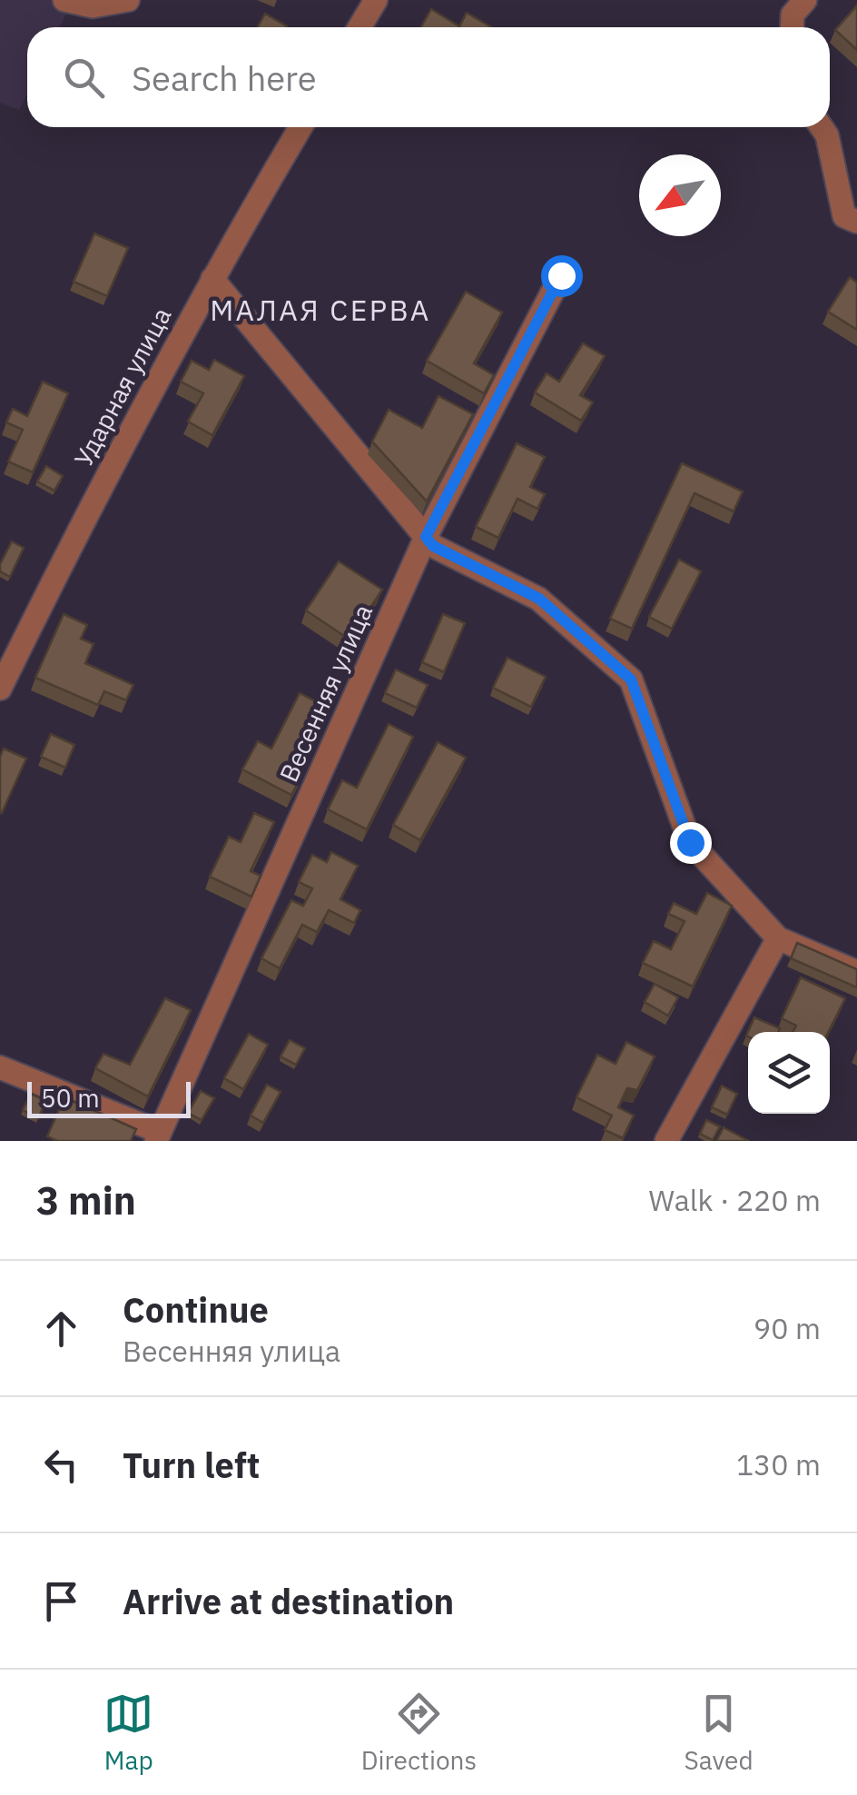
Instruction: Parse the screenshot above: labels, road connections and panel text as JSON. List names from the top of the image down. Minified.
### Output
{"streets":{"street":["Ударная улица","Весенняя улица"]},"districts":["МАЛАЯ СЕРВА"],"scale_bar":"50 m","north":"bottom left","page":{"search":"Search here","scale":"50 m","heading":["3 min","Walk · 220 m"],"list":[["Continue","Весенняя улица","90 m"],["Turn left","130 m"],"Arrive at destination"],"nav":["Map","Directions","Saved"]}}
